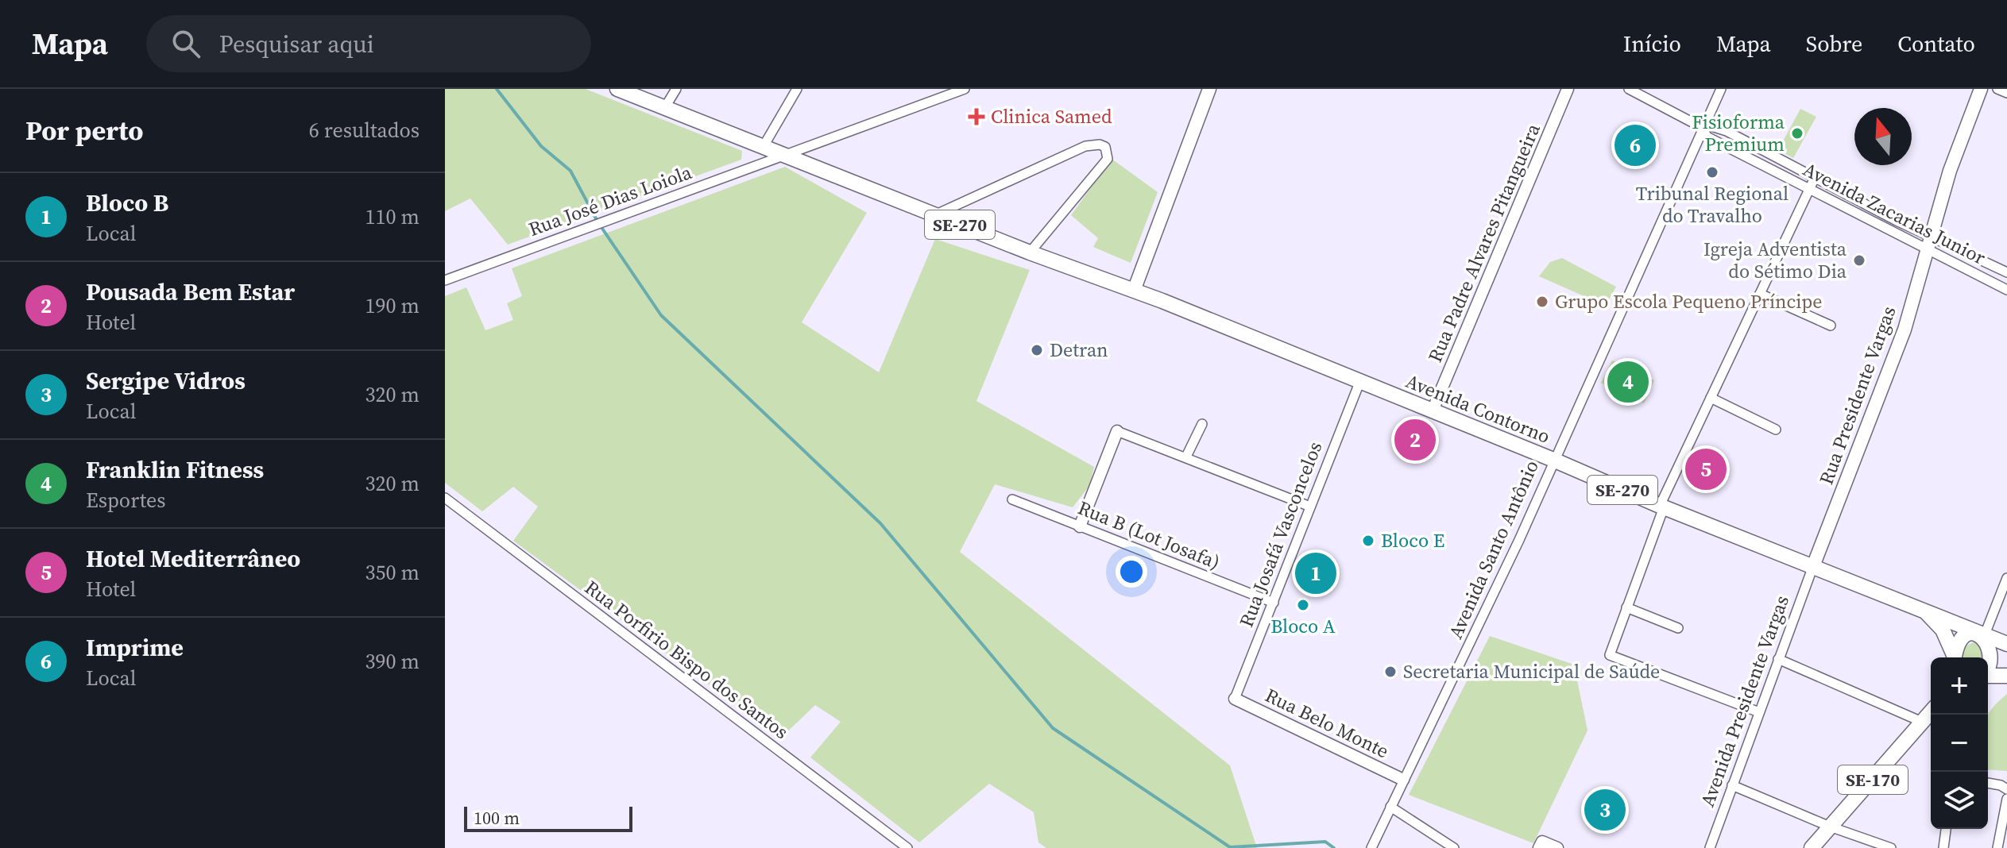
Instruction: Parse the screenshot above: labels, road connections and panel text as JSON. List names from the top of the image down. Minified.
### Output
{"streets":{"main road":["SE-270","Rua Presidente Vargas","Avenida Contorno","SE-170"],"street":["Rua José Dias Loiola","Avenida Zacarias Junior","Rua Padre Alvares Pitangueira","Rua Josafá Vasconcelos","Rua B (Lot Josafa)","Avenida Santo Antônio","Rua Porfirio Bispo dos Santos","Avenida Presidente Vargas","Rua Belo Monte"]},"crossings":[["Rua José Dias Loiola","SE-270"],["Avenida Zacarias Junior","Rua Presidente Vargas"],["Avenida Zacarias Junior","Avenida Santo Antônio"],["SE-270","Avenida Contorno"],["Rua Padre Alvares Pitangueira","Avenida Contorno"],["Rua Presidente Vargas","Avenida Contorno"],["Rua Presidente Vargas","Avenida Presidente Vargas"],["Avenida Contorno","Rua Josafá Vasconcelos"],["Avenida Contorno","Avenida Santo Antônio"],["Avenida Contorno","Avenida Presidente Vargas"],["Rua Josafá Vasconcelos","Rua B (Lot Josafa)"],["Rua Josafá Vasconcelos","Rua Belo Monte"],["Avenida Santo Antônio","Rua Belo Monte"]],"places":{"health":["Clinica Samed"],"other":["Fisioforma Premium","Tribunal Regional do Travalho","Igreja Adventista do Sétimo Dia","Grupo Escola Pequeno Príncipe","Detran","Bloco E","Bloco A","Secretaria Municipal de Saúde"]},"scale_bar":"100 m","north":"top","page":{"header":"Mapa","search":"Pesquisar aqui","nav":["Início","Mapa","Sobre","Contato"],"heading":["Por perto","6 resultados"],"pins":["6","4","2","5","1","3"],"list":[{"mark":"1","name":"Bloco B","note":"Local","value":"110 m"},{"mark":"2","name":"Pousada Bem Estar","note":"Hotel","value":"190 m"},{"mark":"3","name":"Sergipe Vidros","note":"Local","value":"320 m"},{"mark":"4","name":"Franklin Fitness","note":"Esportes","value":"320 m"},{"mark":"5","name":"Hotel Mediterrâneo","note":"Hotel","value":"350 m"},{"mark":"6","name":"Imprime","note":"Local","value":"390 m"}],"map_buttons":["+","−"],"scale":"100 m"}}
